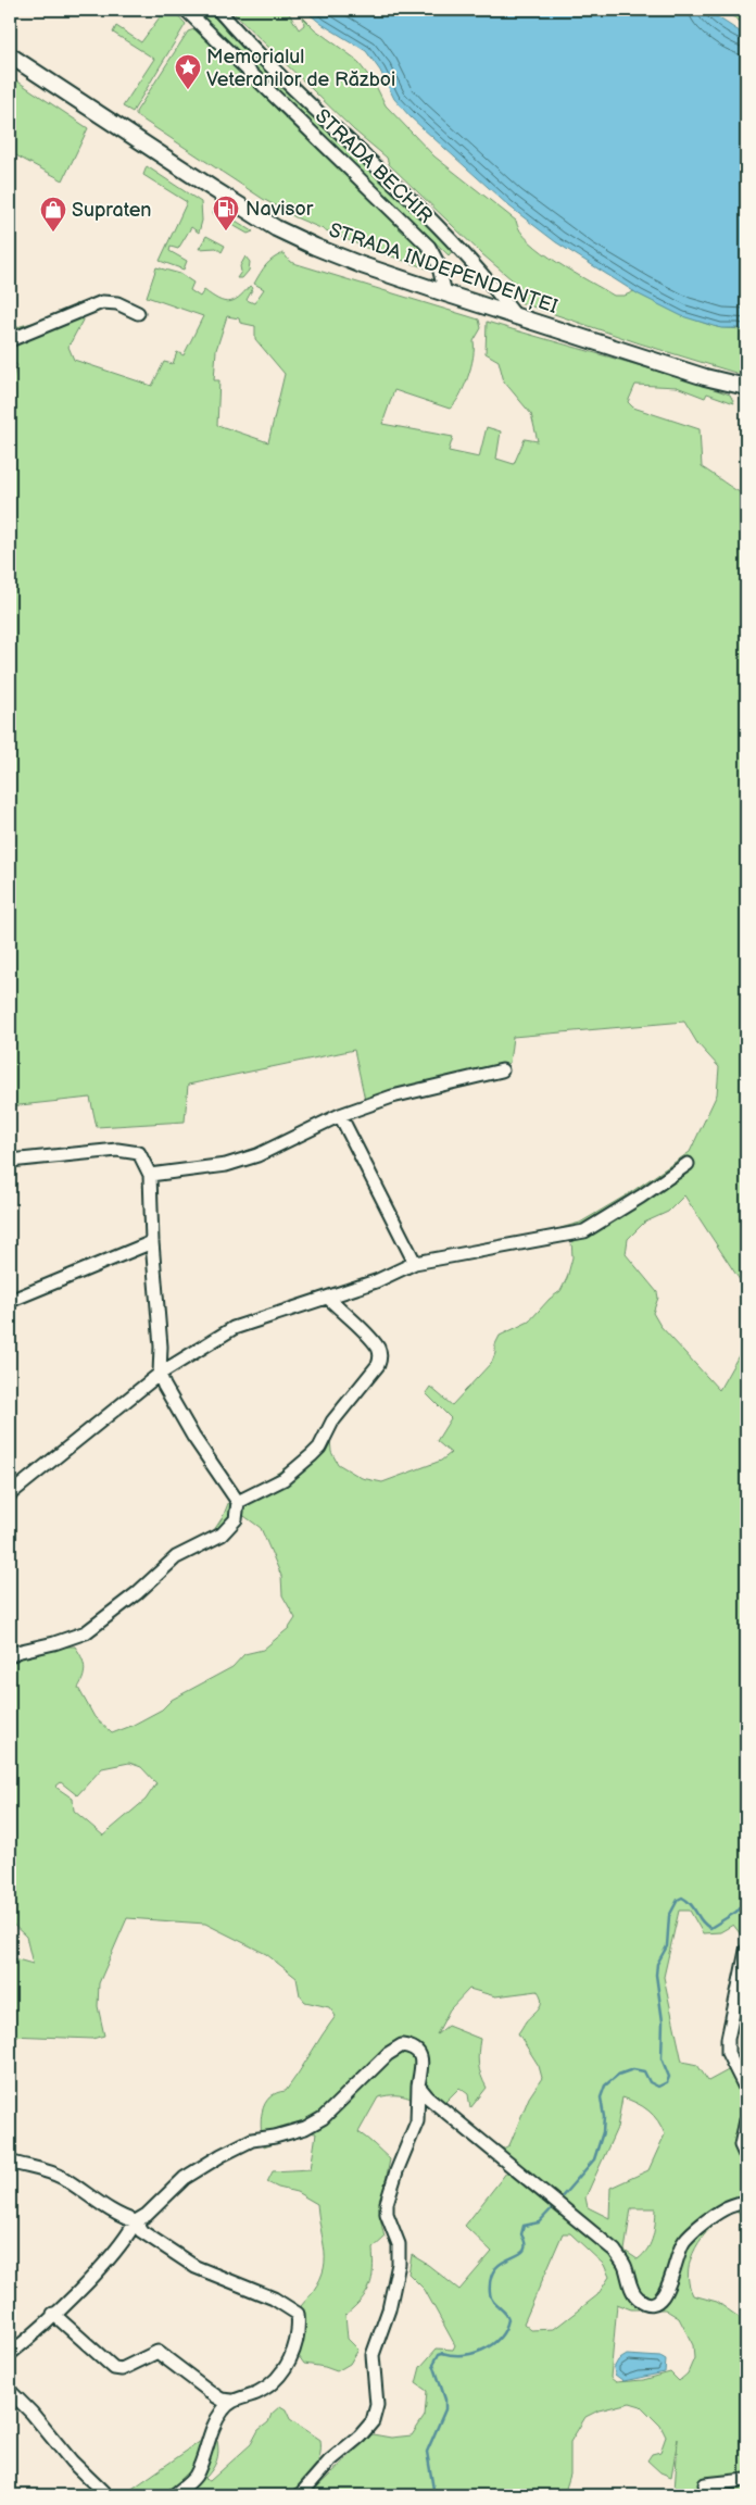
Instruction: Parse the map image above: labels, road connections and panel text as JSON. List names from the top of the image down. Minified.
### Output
{"streets":{"main road":["STRADA INDEPENDENȚEI"],"street":["STRADA BECHIR"]},"crossings":[["STRADA BECHIR","STRADA INDEPENDENȚEI"]],"places":{"place":["Memorialul Veteranilor de Război"],"fuel station":["Navisor"],"shop":["Supraten"]}}
